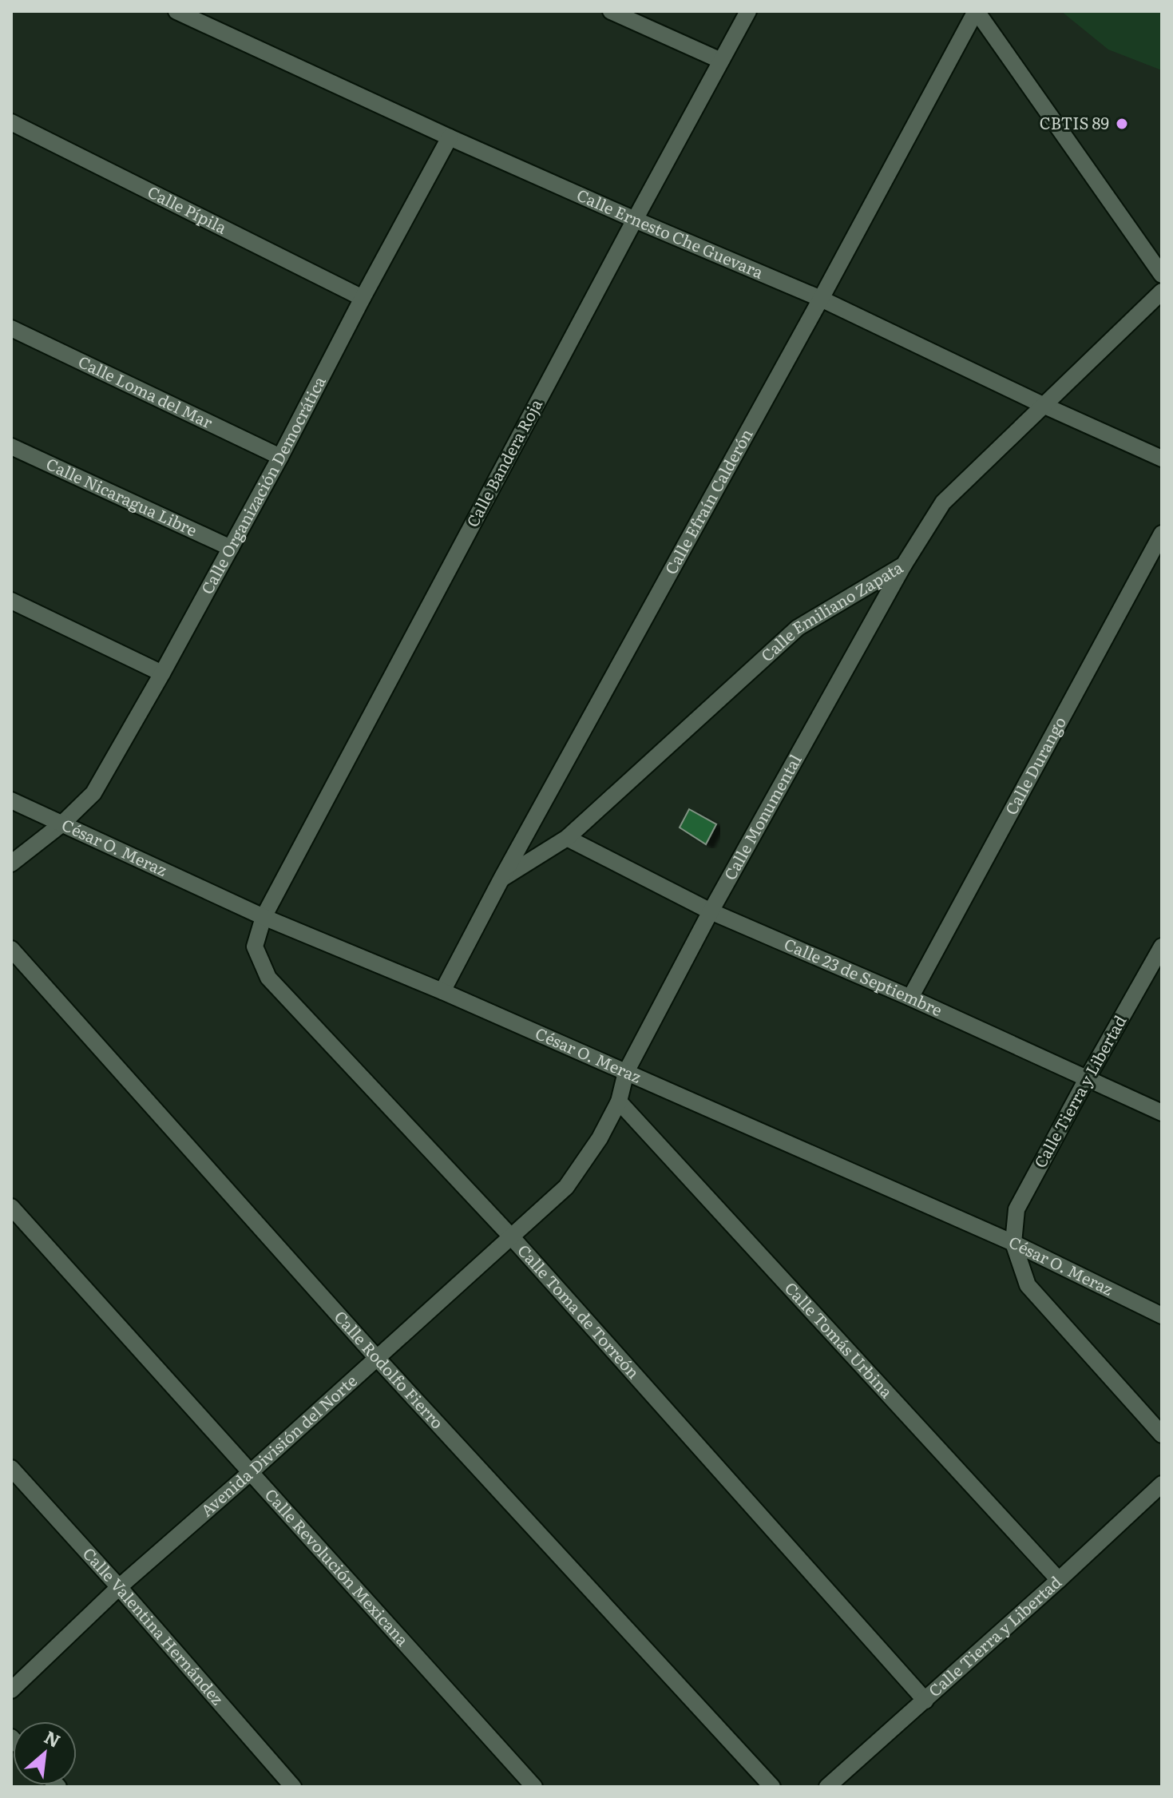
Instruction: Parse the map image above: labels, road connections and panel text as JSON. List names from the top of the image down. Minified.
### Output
{"streets":{"street":["Calle Pípila","Calle Ernesto Che Guevara","Calle Loma del Mar","Calle Bandera Roja","Calle Organización Democrática","Calle Nicaragua Libre","Calle Efraín Calderón","Calle Emiliano Zapata","Calle Durango","Calle Monumental","César O. Meraz","Calle 23 de Septiembre","Calle Tierra y Libertad","Calle Toma de Torreón","Calle Tomás Urbina","Calle Rodolfo Fierro","Avenida División del Norte","Calle Revolución Mexicana","Calle Valentina Hernández"]},"crossings":[["Calle Pípila","Calle Organización Democrática"],["Calle Ernesto Che Guevara","Calle Bandera Roja"],["Calle Ernesto Che Guevara","Calle Organización Democrática"],["Calle Ernesto Che Guevara","Calle Efraín Calderón"],["Calle Ernesto Che Guevara","Calle Emiliano Zapata"],["Calle Loma del Mar","Calle Organización Democrática"],["Calle Bandera Roja","César O. Meraz"],["Calle Bandera Roja","Calle Toma de Torreón"],["Calle Organización Democrática","Calle Nicaragua Libre"],["Calle Organización Democrática","César O. Meraz"],["Calle Efraín Calderón","Calle Emiliano Zapata"],["Calle Efraín Calderón","César O. Meraz"],["Calle Emiliano Zapata","Calle Monumental"],["Calle Emiliano Zapata","Calle 23 de Septiembre"],["Calle Durango","Calle 23 de Septiembre"],["Calle Monumental","César O. Meraz"],["Calle Monumental","Calle 23 de Septiembre"],["Calle Monumental","Avenida División del Norte"],["César O. Meraz","Calle Tierra y Libertad"],["César O. Meraz","Calle Toma de Torreón"],["César O. Meraz","Avenida División del Norte"],["Calle 23 de Septiembre","Calle Tierra y Libertad"],["Calle Tierra y Libertad","Calle Toma de Torreón"],["Calle Tierra y Libertad","Calle Tomás Urbina"],["Calle Toma de Torreón","Avenida División del Norte"],["Calle Tomás Urbina","Avenida División del Norte"],["Calle Rodolfo Fierro","Avenida División del Norte"],["Avenida División del Norte","Calle Revolución Mexicana"],["Avenida División del Norte","Calle Valentina Hernández"]],"places":["CBTIS 89"],"north":"top right"}
